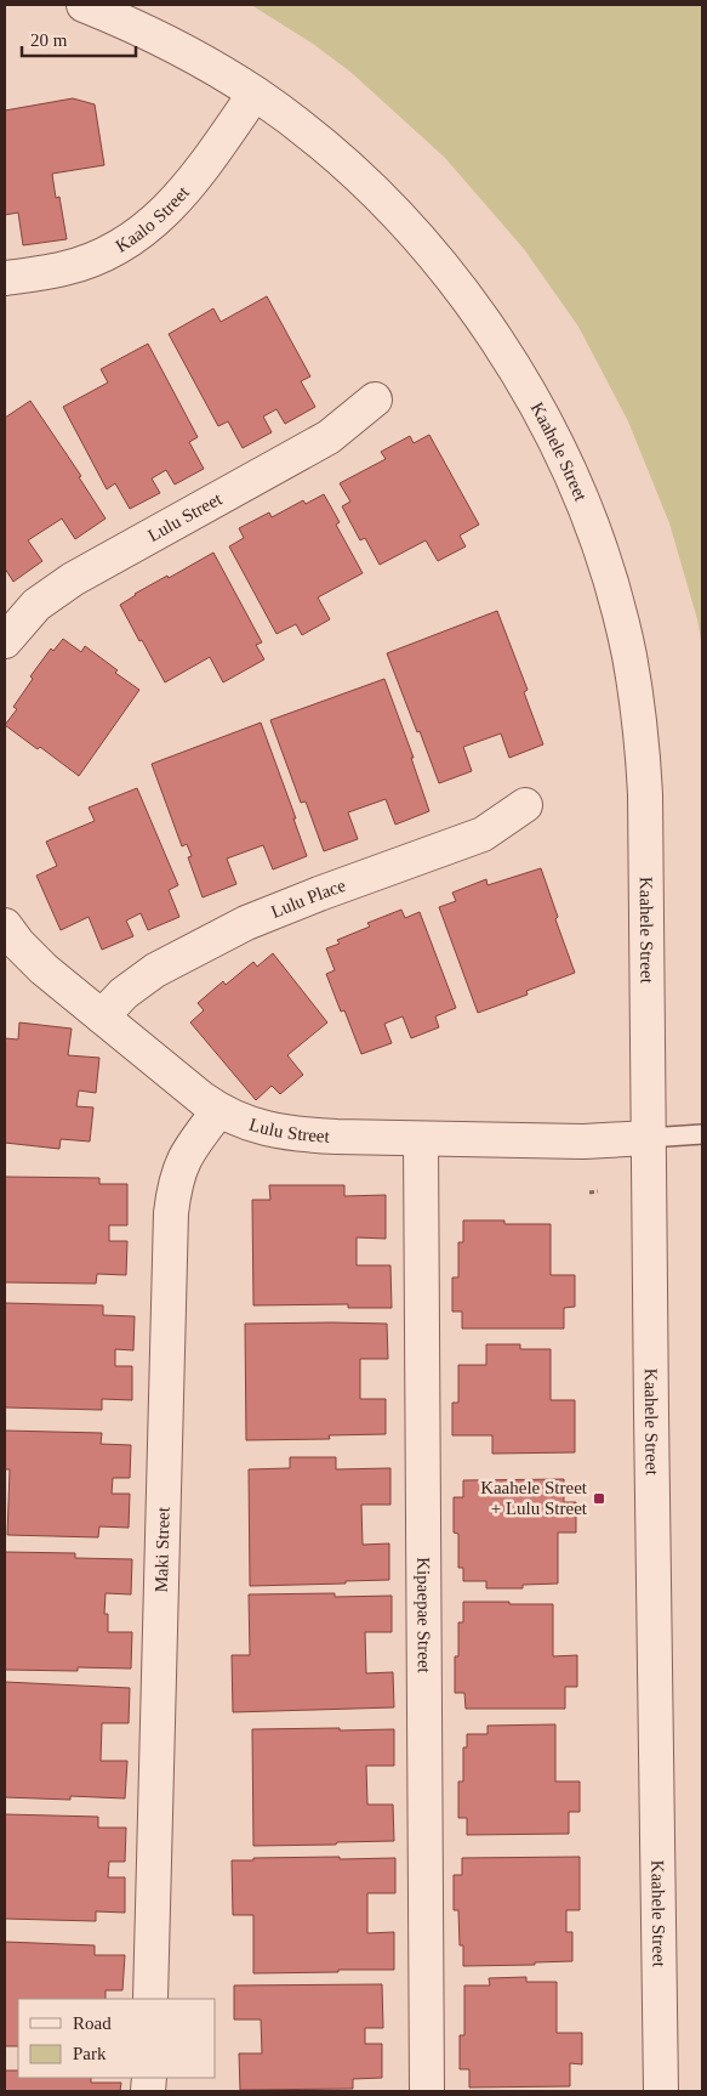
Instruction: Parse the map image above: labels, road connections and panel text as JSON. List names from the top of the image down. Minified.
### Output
{"streets":{"street":["Kaalo Street","Kaahele Street","Lulu Street","Lulu Place","Maki Street","Kipaepae Street"]},"crossings":[["Kaalo Street","Kaahele Street"],["Kaahele Street","Lulu Street"],["Lulu Street","Lulu Place"],["Lulu Street","Maki Street"],["Lulu Street","Kipaepae Street"]],"places":{"transit":["Kaahele Street + Lulu Street"]},"legend":["Road","Park"],"scale_bar":"20 m"}
